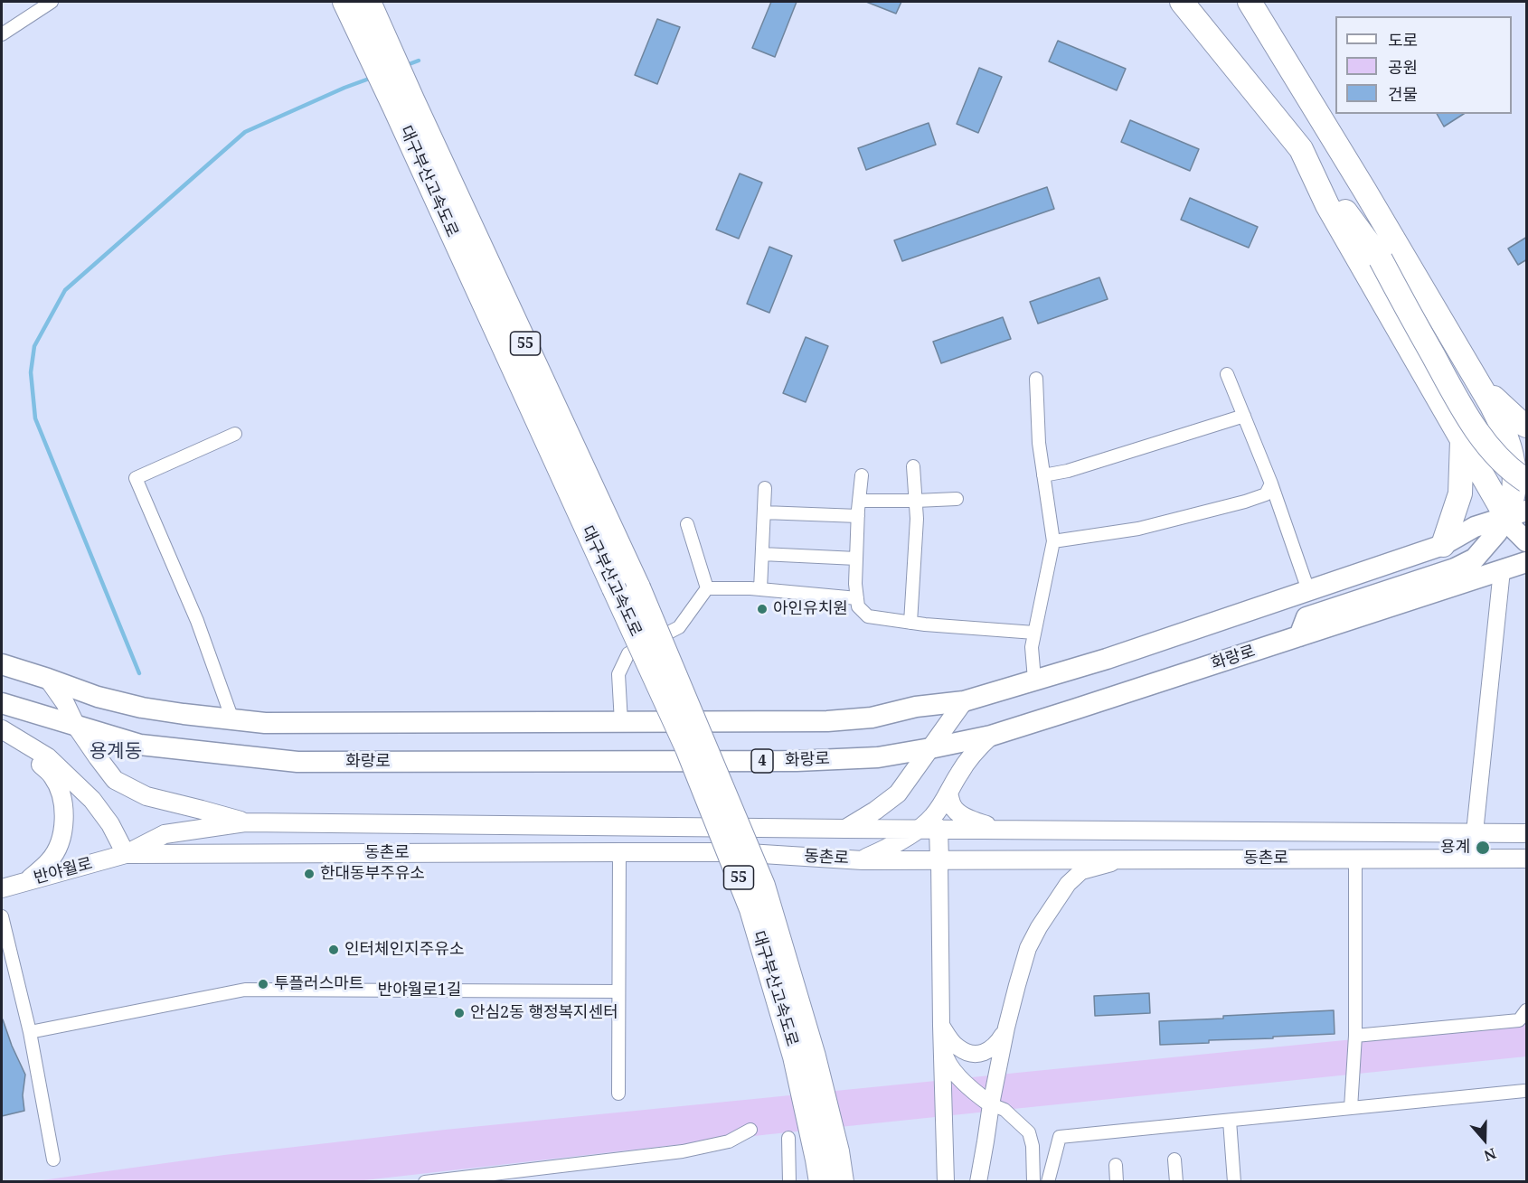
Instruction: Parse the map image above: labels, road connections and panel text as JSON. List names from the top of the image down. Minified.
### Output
{"streets":{"highway":["대구부산고속도로","55"],"main road":["화랑로","4","동촌로","반야월로"],"street":["반야월로1길"]},"crossings":[["동촌로","반야월로"]],"districts":["용계동"],"places":["아인유치원","용계","한대동부주유소","인터체인지주유소","투플러스마트","안심2동 행정복지센터"],"legend":["도로","공원","건물"],"north":"bottom"}
